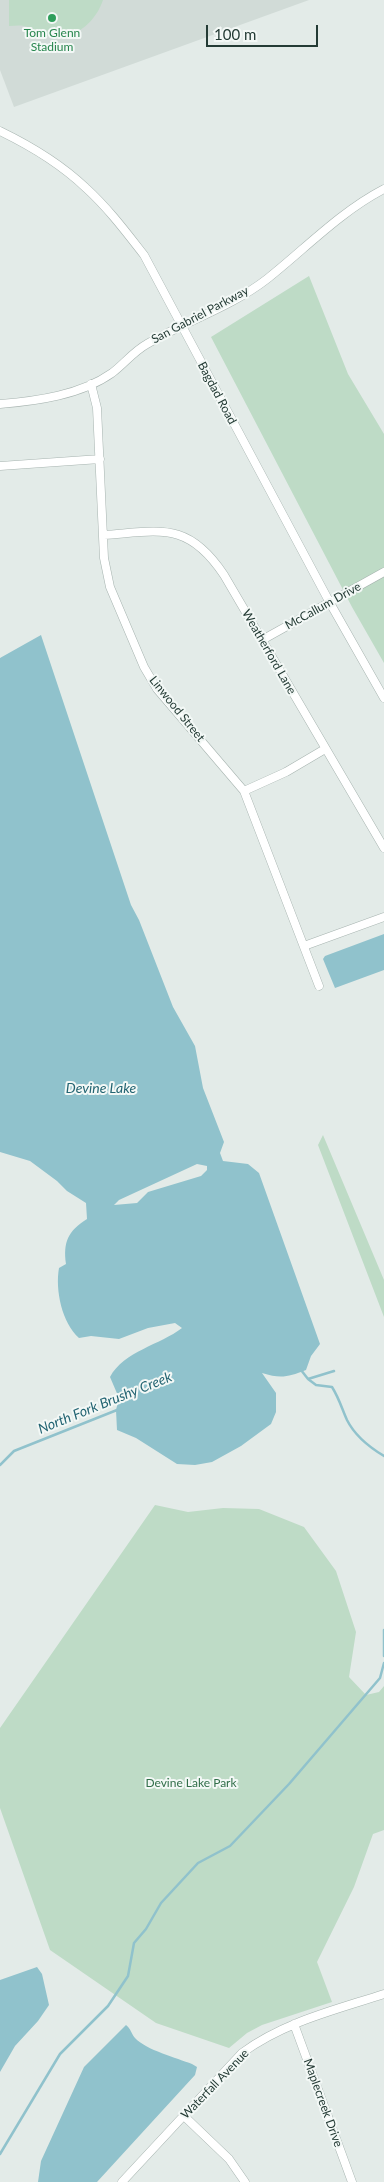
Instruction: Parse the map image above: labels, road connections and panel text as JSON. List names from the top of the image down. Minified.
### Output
{"streets":{"street":["San Gabriel Parkway","Bagdad Road","McCallum Drive","Weatherford Lane","Linwood Street","Waterfall Avenue","Maplecreek Drive"]},"crossings":[["San Gabriel Parkway","Bagdad Road"],["San Gabriel Parkway","Linwood Street"],["Bagdad Road","McCallum Drive"],["McCallum Drive","Weatherford Lane"],["Weatherford Lane","Linwood Street"],["Waterfall Avenue","Maplecreek Drive"]],"water":["Devine Lake","North Fork Brushy Creek"],"parks":["Devine Lake Park"],"places":["Tom Glenn Stadium"],"scale_bar":"100 m"}
